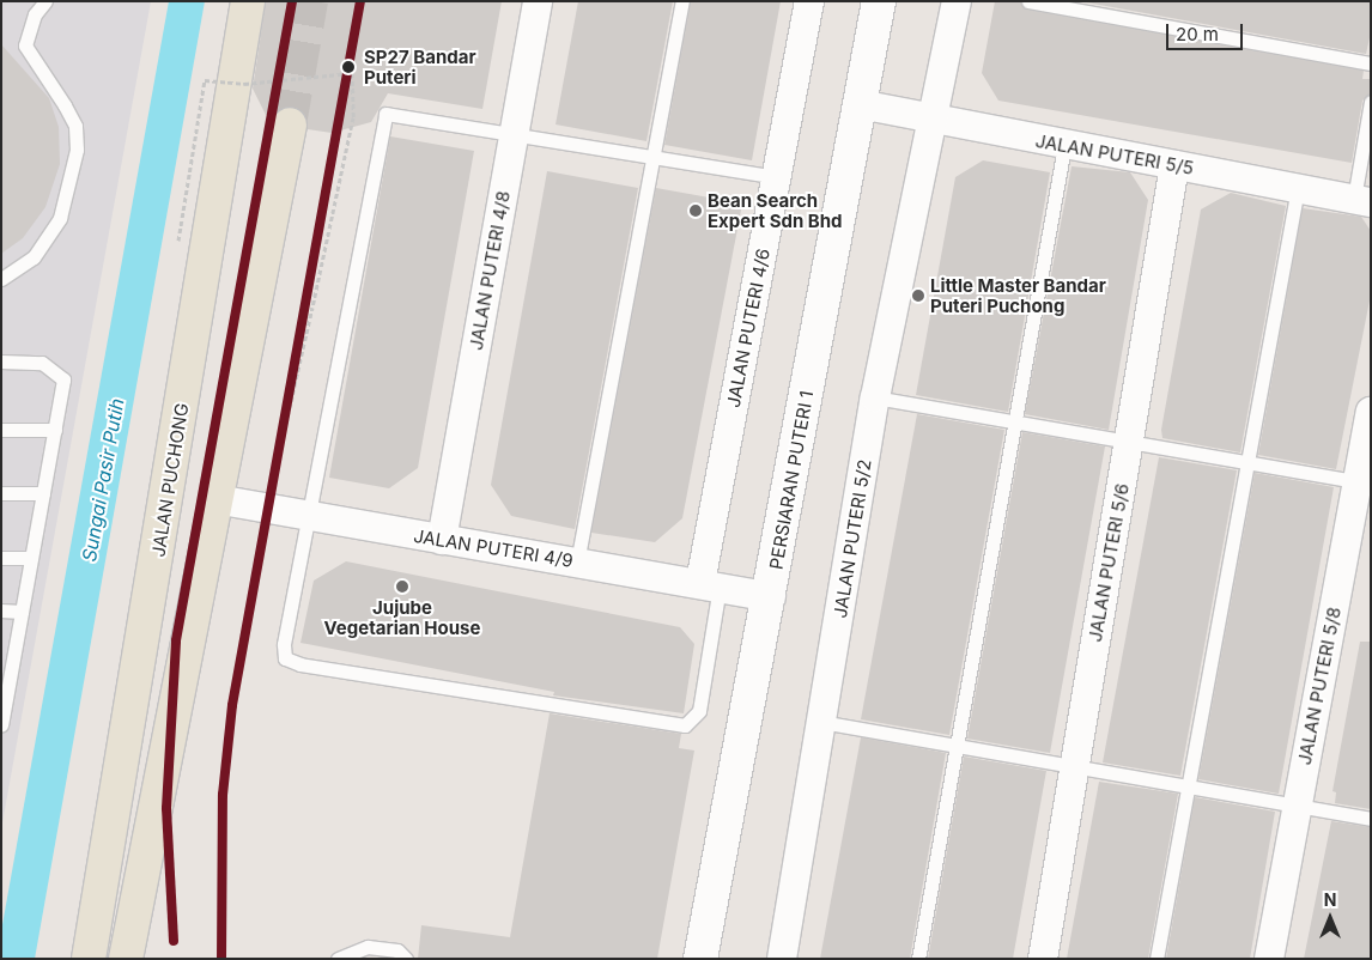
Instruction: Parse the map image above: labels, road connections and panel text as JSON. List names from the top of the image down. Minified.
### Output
{"streets":{"main road":["JALAN PUCHONG"],"street":["JALAN PUTERI 5/5","JALAN PUTERI 4/8","JALAN PUTERI 4/6","PERSIARAN PUTERI 1","JALAN PUTERI 5/2","JALAN PUTERI 4/9","JALAN PUTERI 5/6","JALAN PUTERI 5/8"]},"crossings":[["JALAN PUTERI 5/5","PERSIARAN PUTERI 1"],["JALAN PUTERI 5/5","JALAN PUTERI 5/2"],["JALAN PUTERI 5/5","JALAN PUTERI 5/6"],["JALAN PUTERI 4/8","JALAN PUTERI 4/9"],["JALAN PUTERI 4/6","JALAN PUTERI 4/9"],["PERSIARAN PUTERI 1","JALAN PUTERI 4/9"]],"water":["Sungai Pasir Putih"],"places":["SP27 Bandar Puteri","Bean Search Expert Sdn Bhd","Little Master Bandar Puteri Puchong","Jujube Vegetarian House"],"scale_bar":"20 m","north":"top"}
